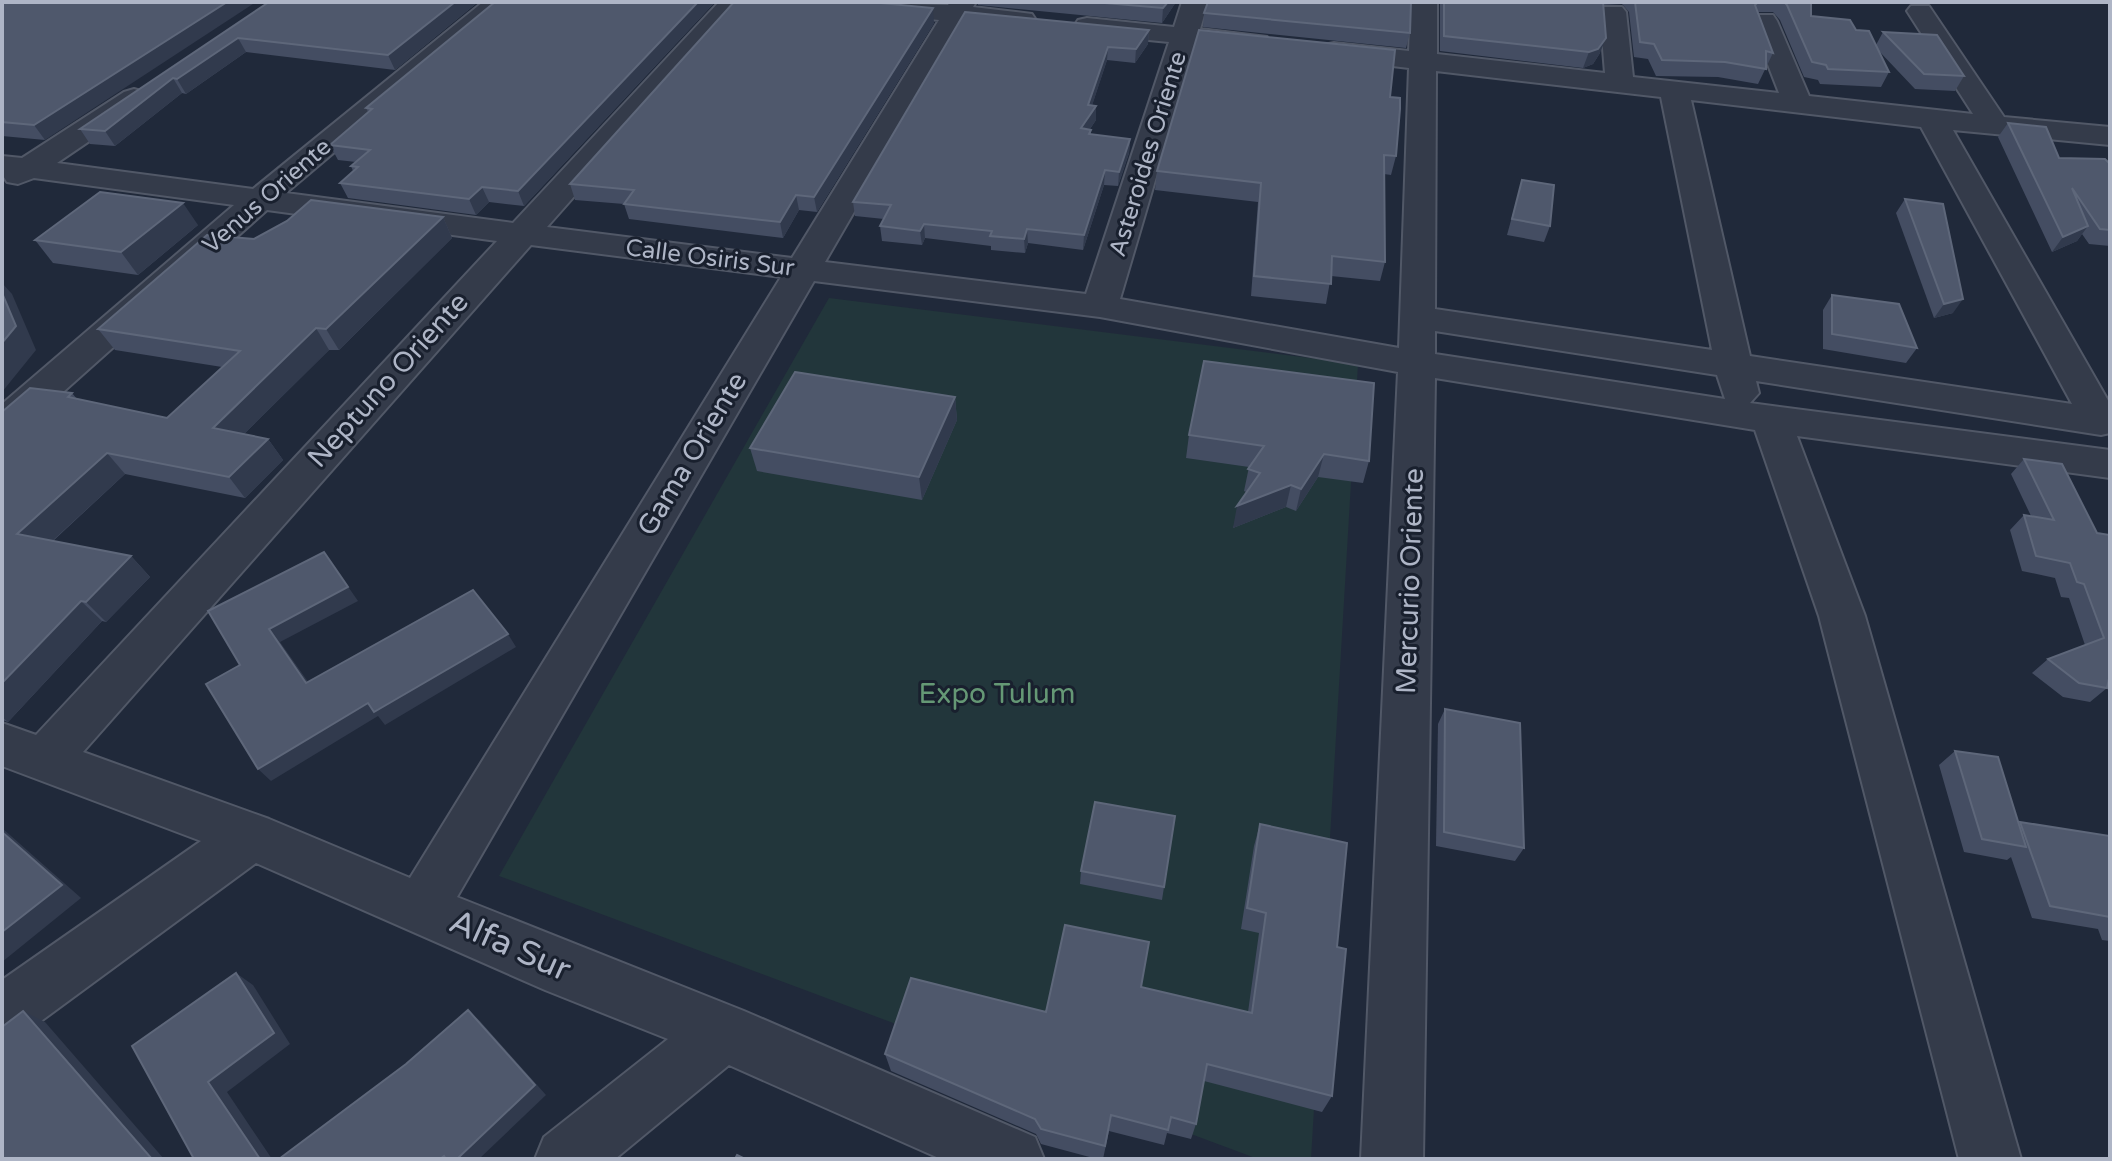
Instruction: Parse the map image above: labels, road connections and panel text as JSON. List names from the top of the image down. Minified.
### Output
{"streets":{"street":["Asteroides Oriente","Venus Oriente","Calle Osiris Sur","Neptuno Oriente","Gama Oriente","Mercurio Oriente","Alfa Sur"]},"crossings":[["Asteroides Oriente","Calle Osiris Sur"],["Venus Oriente","Calle Osiris Sur"],["Calle Osiris Sur","Neptuno Oriente"],["Calle Osiris Sur","Gama Oriente"],["Calle Osiris Sur","Mercurio Oriente"],["Neptuno Oriente","Alfa Sur"],["Gama Oriente","Alfa Sur"]],"parks":["Expo Tulum"]}
